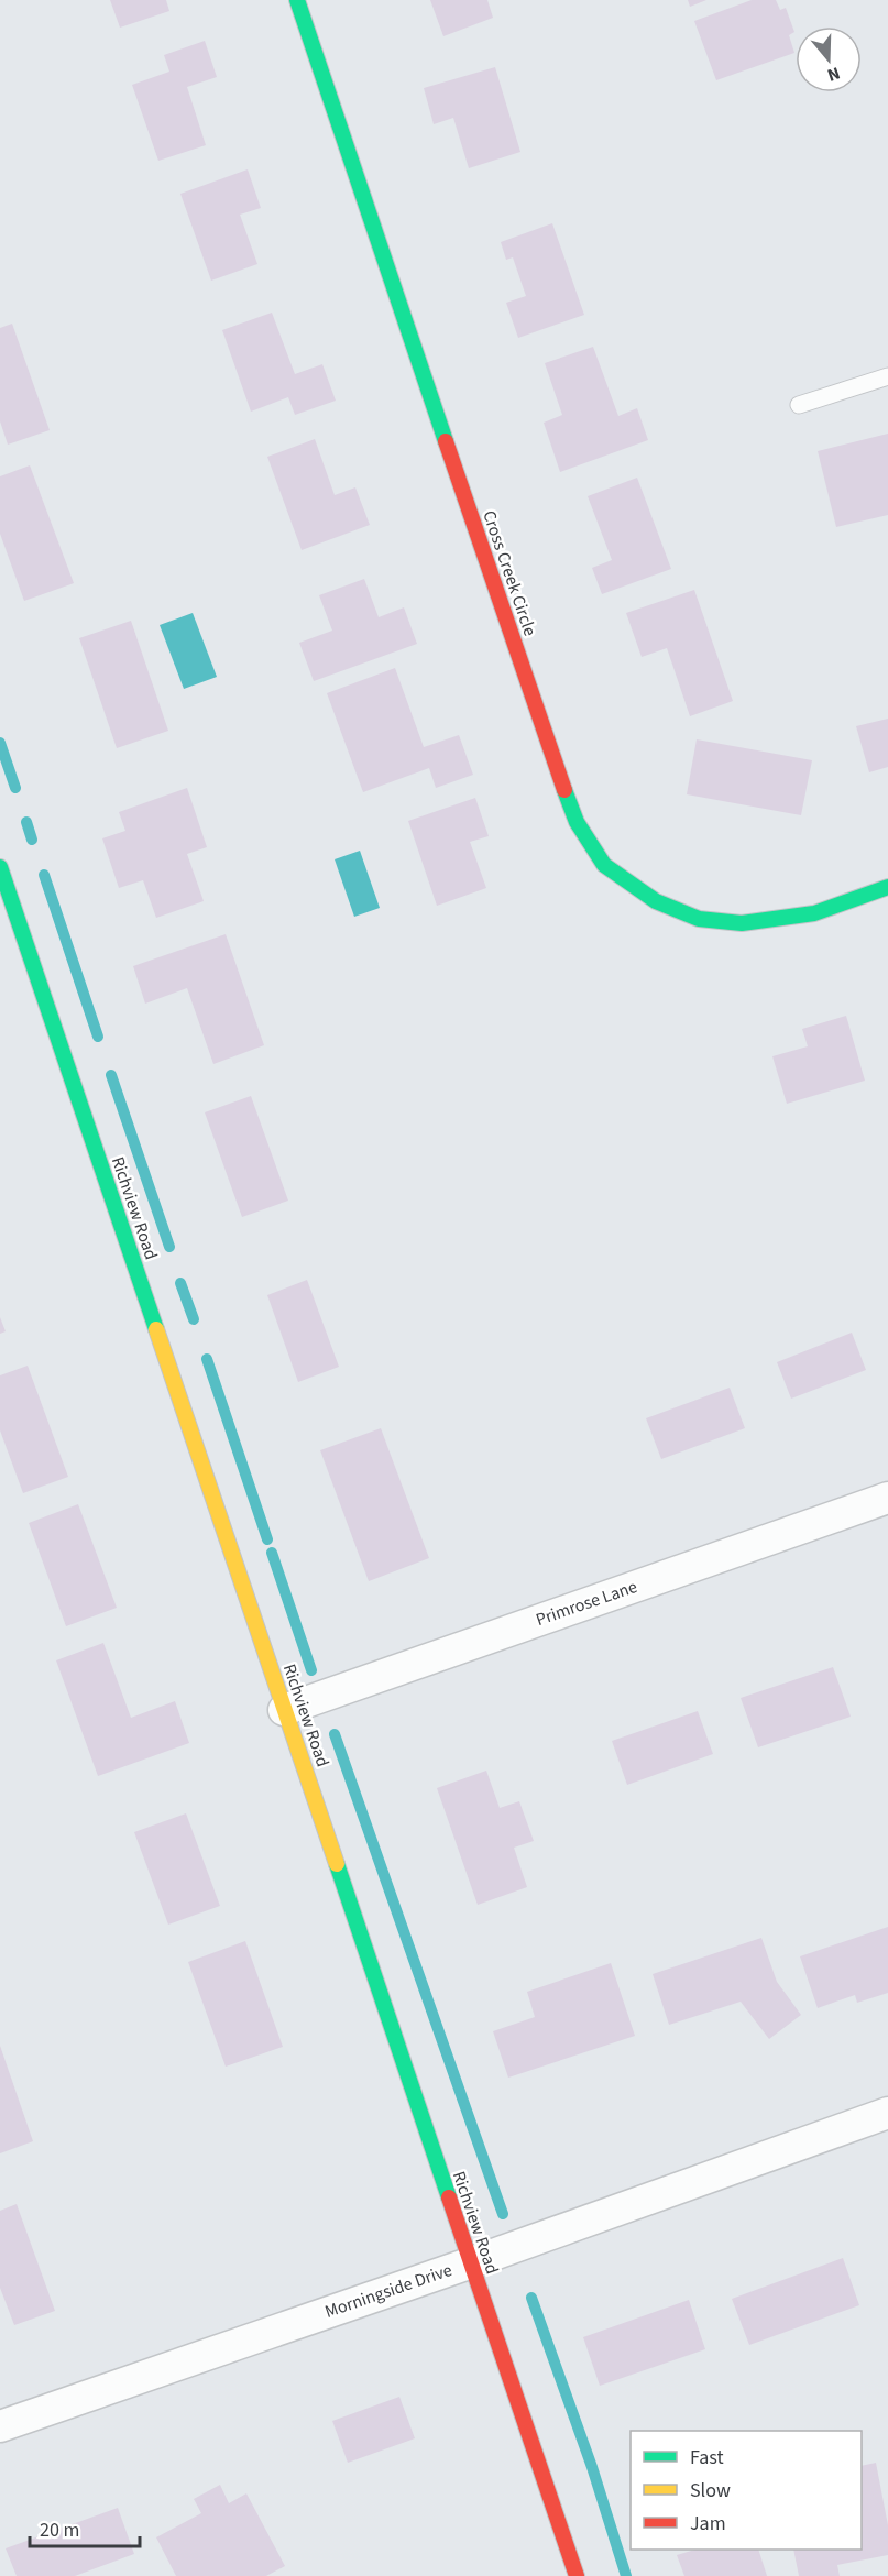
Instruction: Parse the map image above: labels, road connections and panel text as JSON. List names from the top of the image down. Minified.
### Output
{"streets":{"street":["Cross Creek Circle","Richview Road","Primrose Lane","Morningside Drive"]},"crossings":[["Richview Road","Primrose Lane"],["Richview Road","Morningside Drive"]],"legend":["Fast","Slow","Jam"],"scale_bar":"20 m","north":"bottom"}
